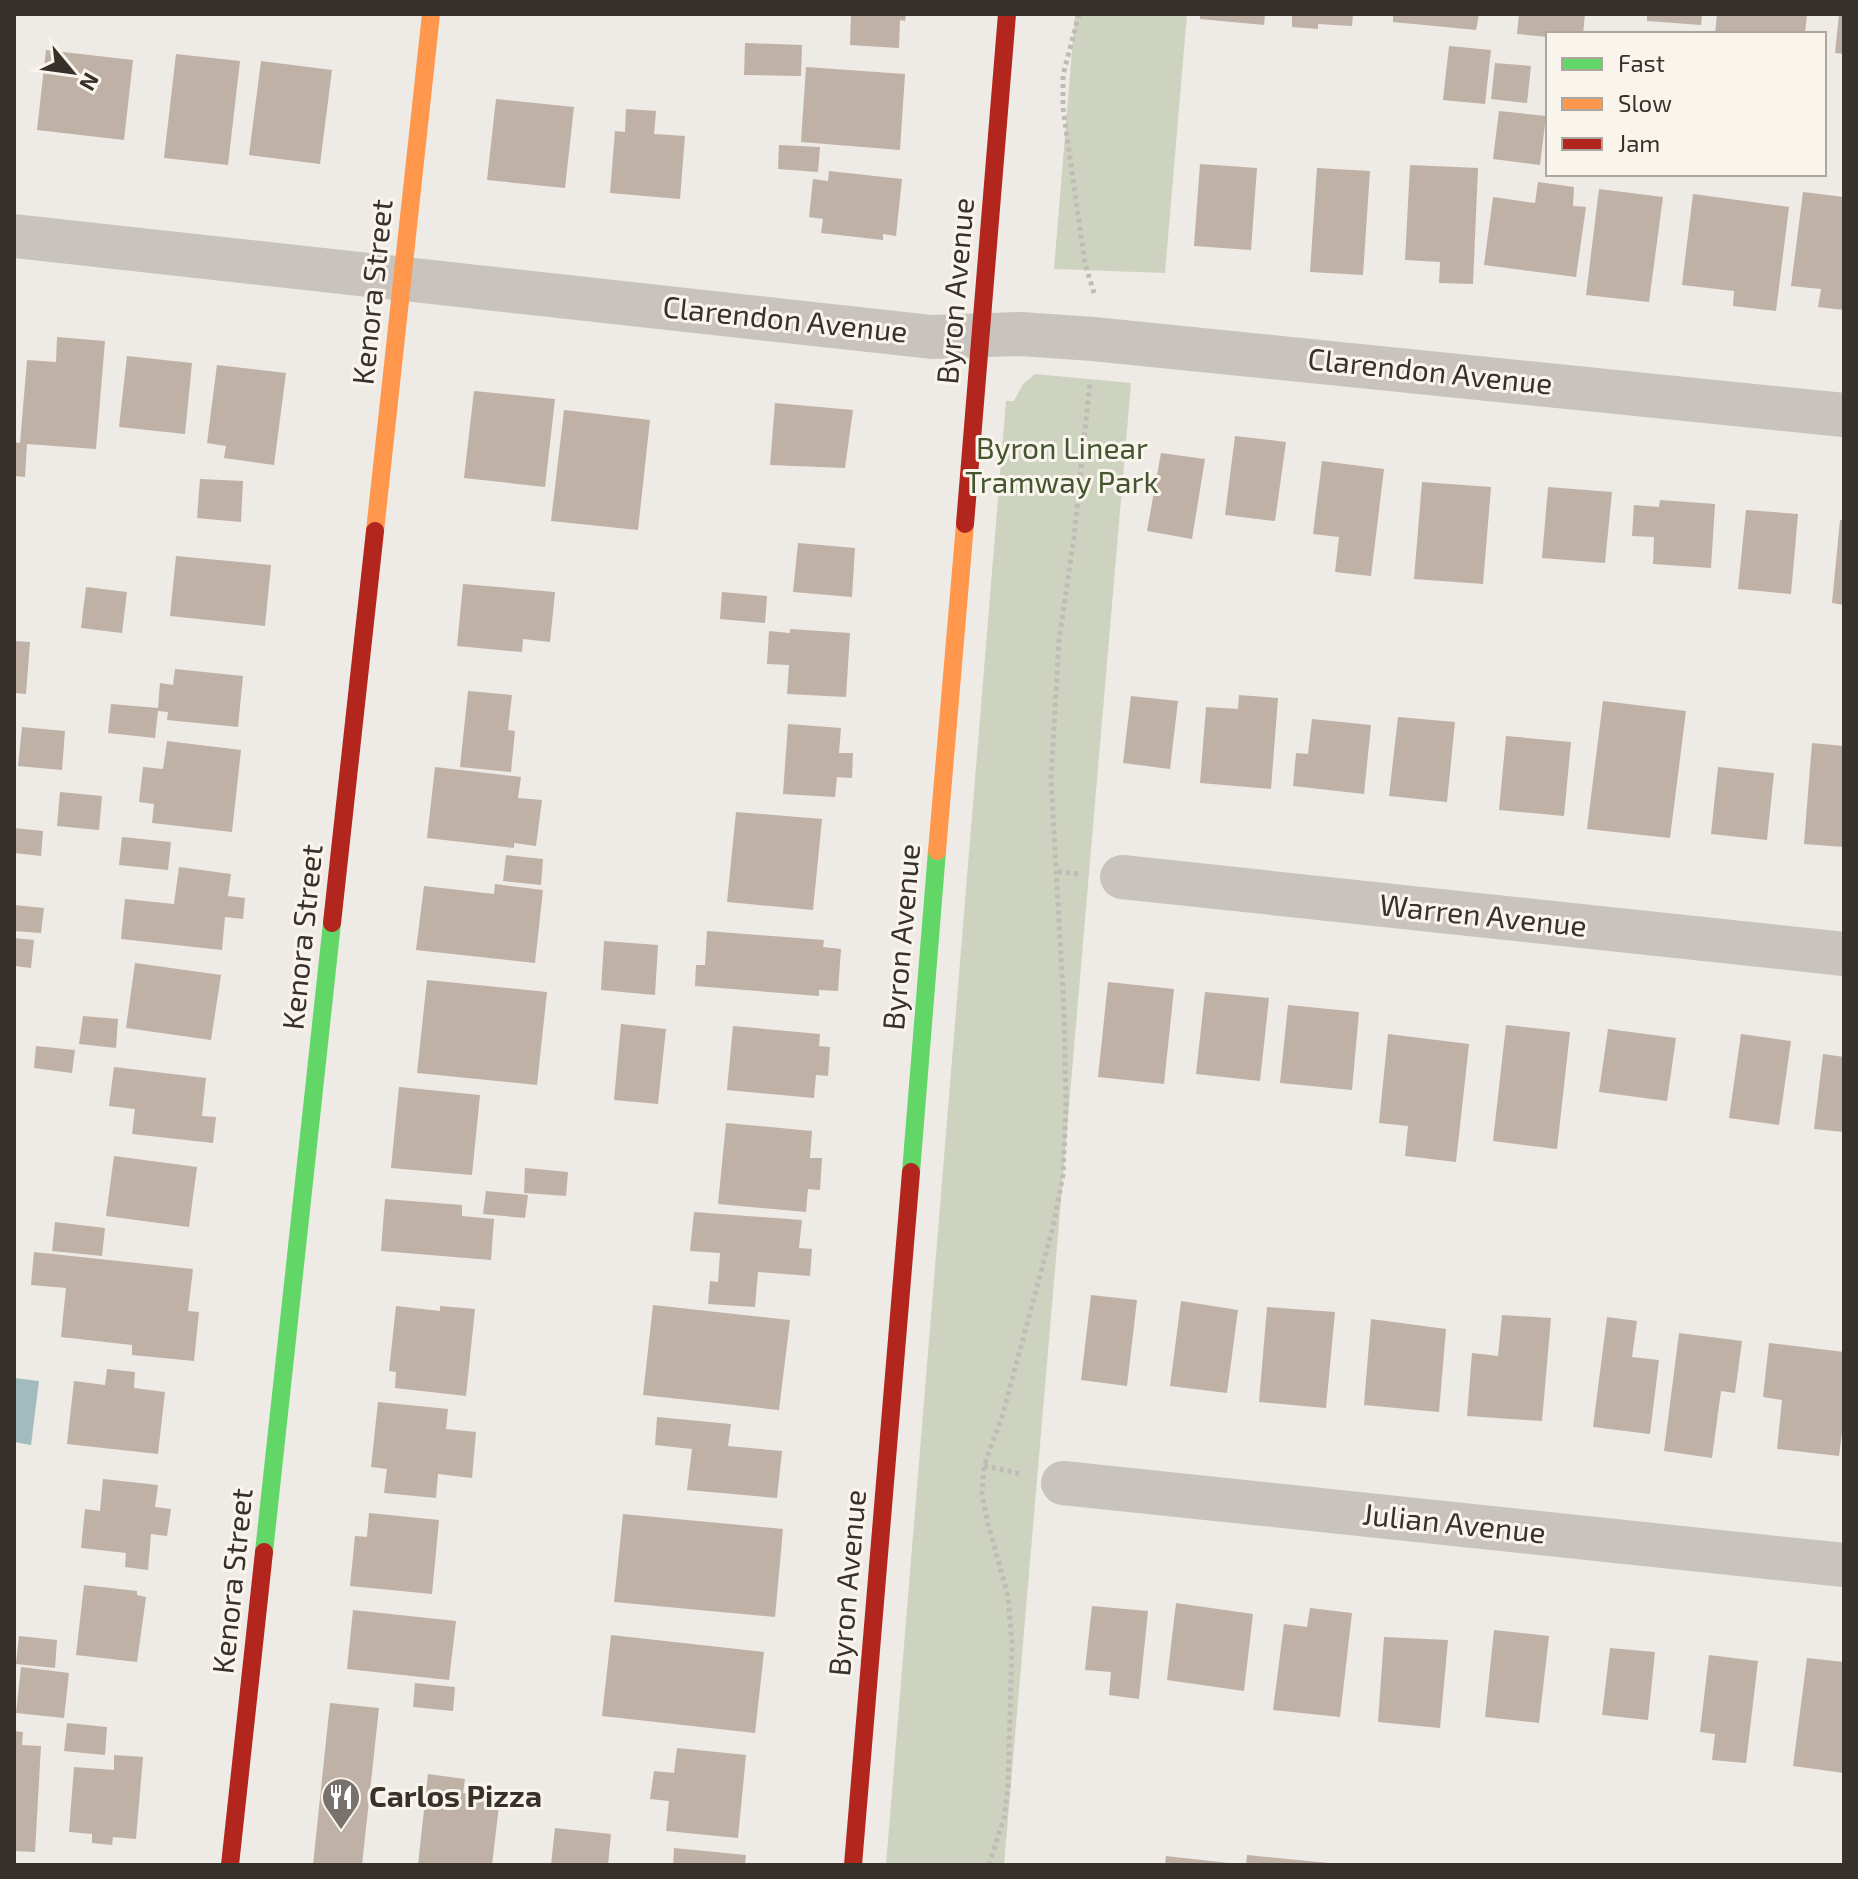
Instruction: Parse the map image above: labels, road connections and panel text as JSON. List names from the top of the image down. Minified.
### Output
{"streets":{"street":["Byron Avenue","Kenora Street","Clarendon Avenue","Warren Avenue","Julian Avenue"]},"crossings":[["Byron Avenue","Clarendon Avenue"],["Kenora Street","Clarendon Avenue"]],"parks":["Byron Linear Tramway Park"],"places":{"restaurant":["Carlos Pizza"]},"legend":["Fast","Slow","Jam"],"north":"bottom right"}
